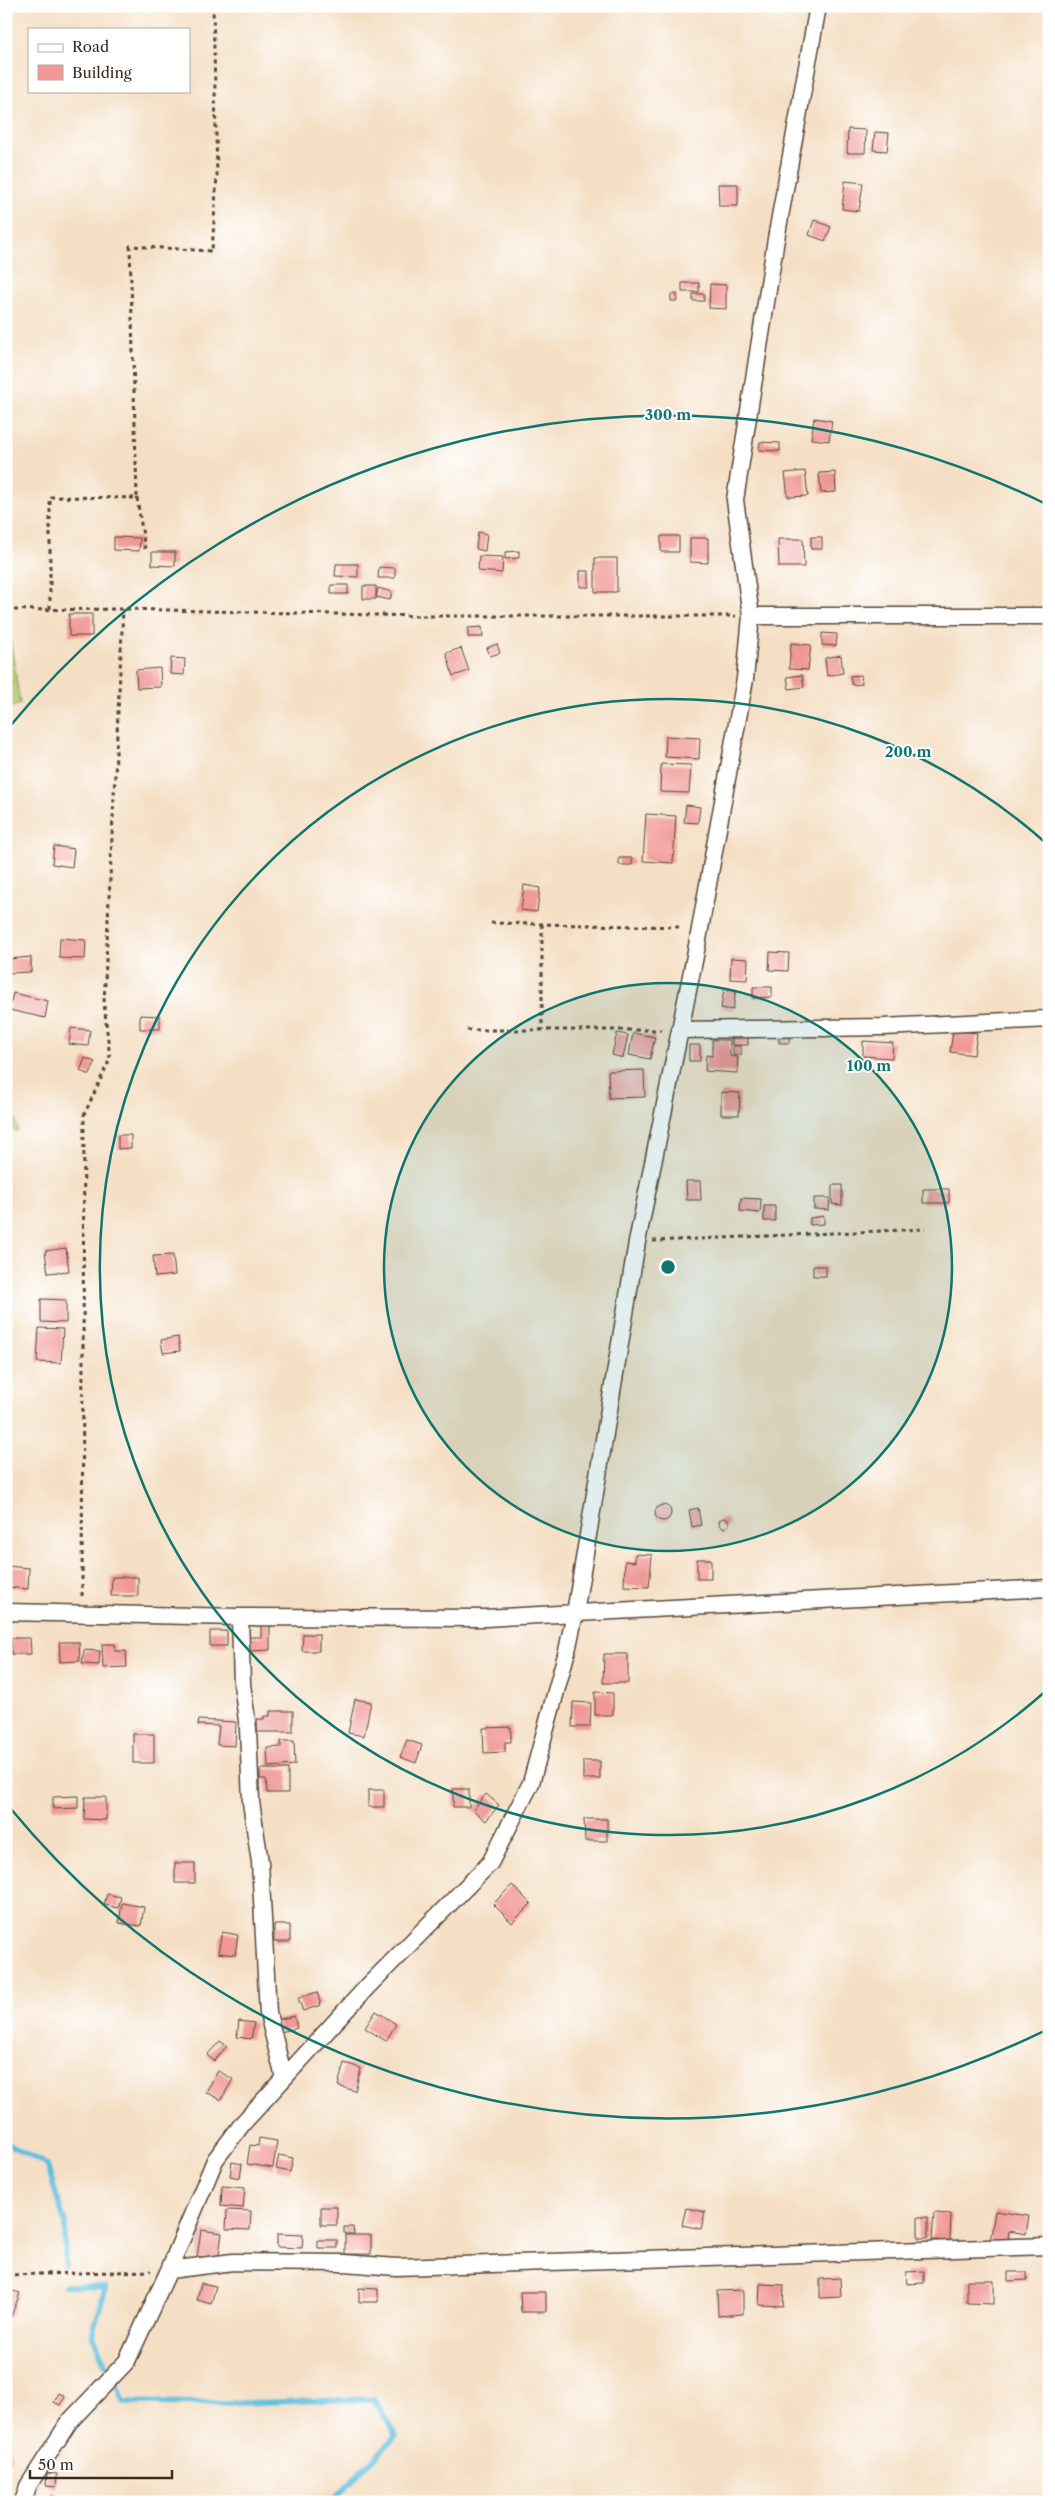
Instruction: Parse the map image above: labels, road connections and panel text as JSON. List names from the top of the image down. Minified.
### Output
{"legend":["Road","Building"],"scale_bar":"50 m","rings":["300 m","200 m","100 m"]}
